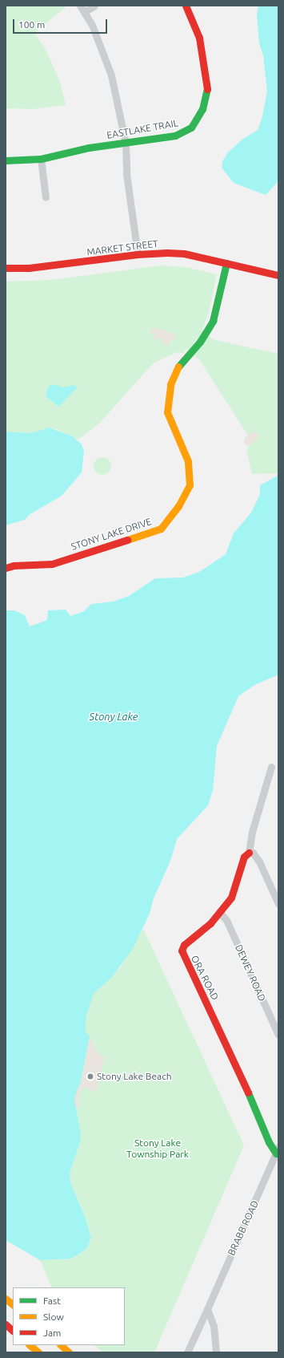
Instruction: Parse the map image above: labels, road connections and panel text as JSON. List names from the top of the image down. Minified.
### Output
{"streets":{"street":["EASTLAKE TRAIL","MARKET STREET","STONY LAKE DRIVE","DEWEY ROAD","ORA ROAD","BRABB ROAD"]},"crossings":[["MARKET STREET","STONY LAKE DRIVE"],["DEWEY ROAD","ORA ROAD"],["ORA ROAD","BRABB ROAD"]],"water":["Stony Lake"],"parks":["Stony Lake Township Park"],"places":["Stony Lake Beach"],"legend":["Fast","Slow","Jam"],"scale_bar":"100 m"}
